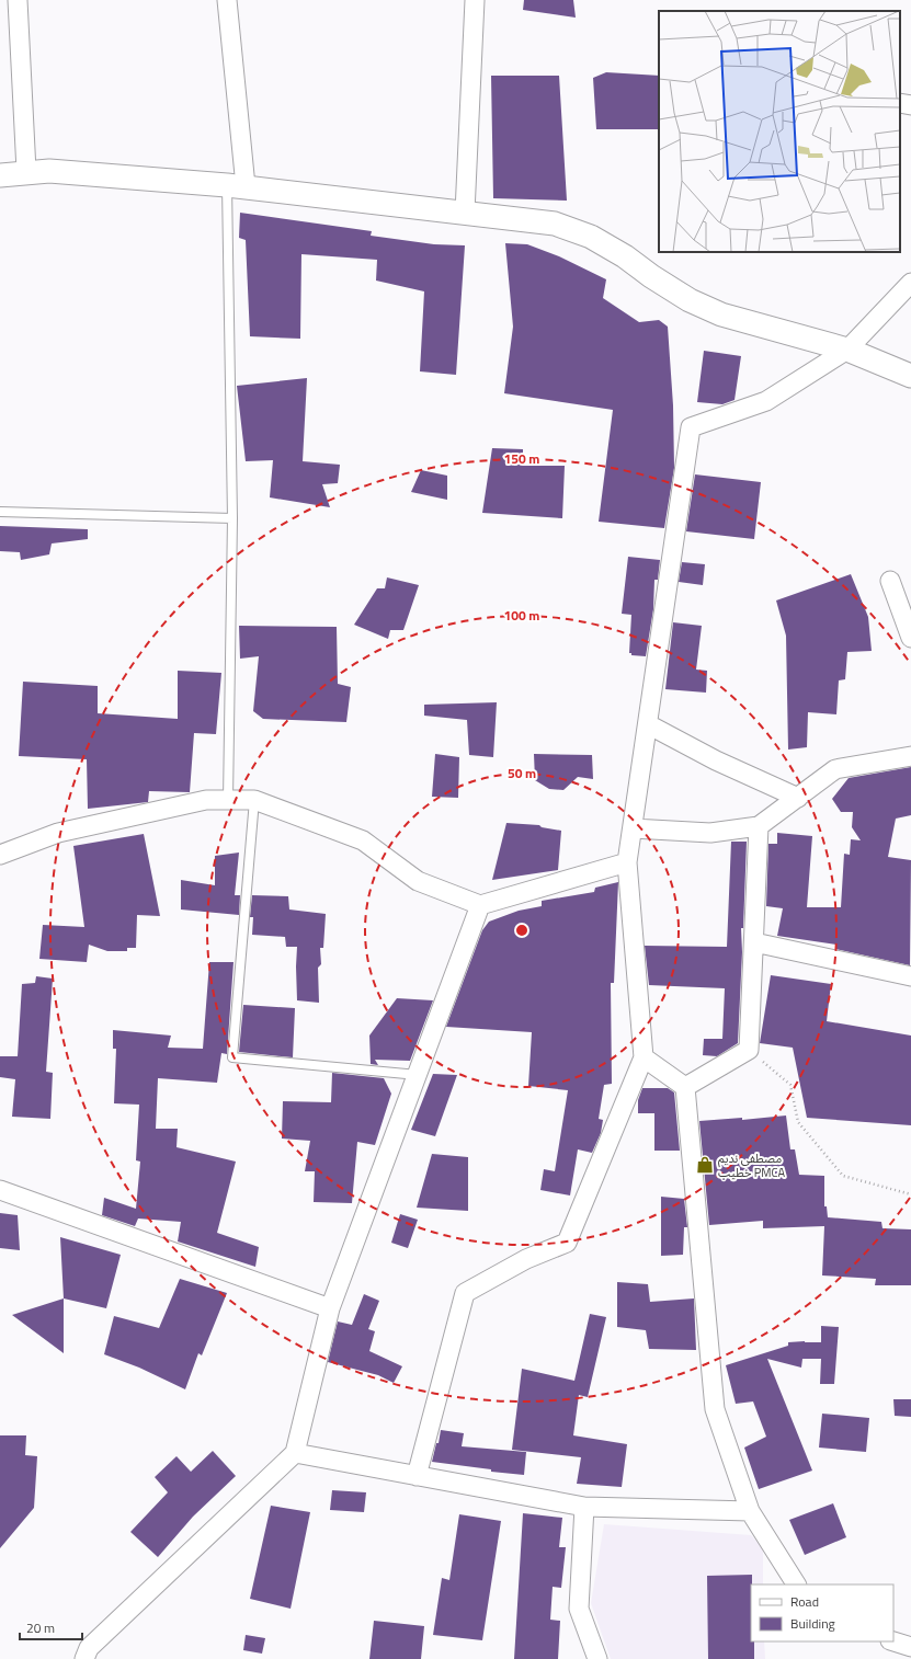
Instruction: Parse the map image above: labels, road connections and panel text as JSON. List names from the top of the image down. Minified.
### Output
{"places":{"shop":["مصطفى نديم خطيب PMCA"]},"legend":["Road","Building"],"scale_bar":"20 m","rings":["150 m","100 m","50 m"]}
